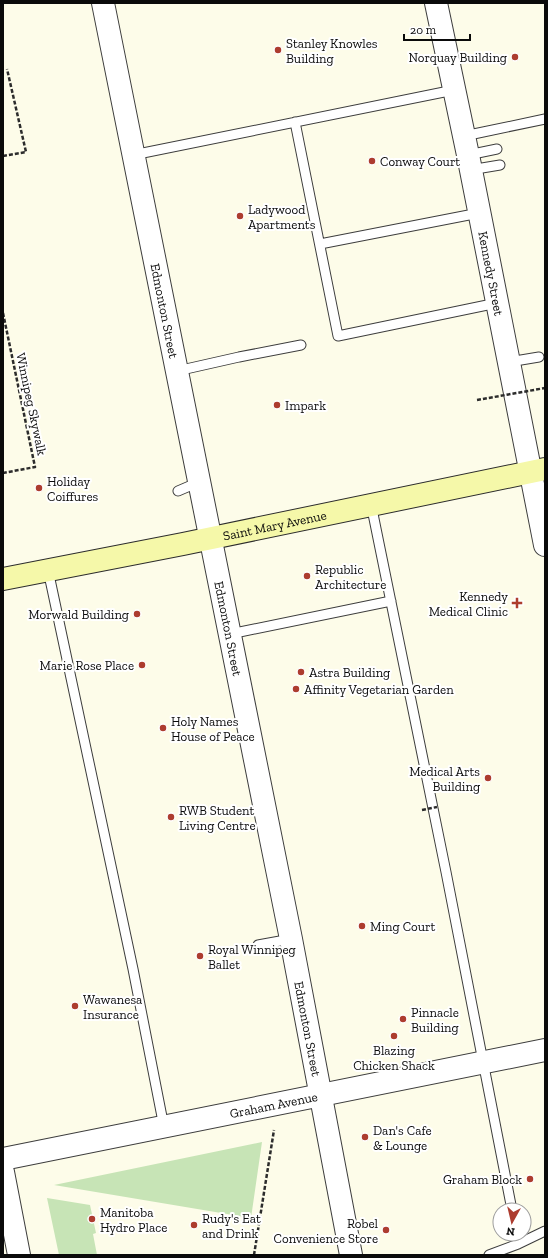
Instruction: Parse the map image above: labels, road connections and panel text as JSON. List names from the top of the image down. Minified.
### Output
{"streets":{"main road":["Saint Mary Avenue"],"street":["Kennedy Street","Edmonton Street","Graham Avenue"],"path":["Winnipeg Skywalk"]},"crossings":[["Kennedy Street","Saint Mary Avenue"],["Edmonton Street","Saint Mary Avenue"],["Edmonton Street","Graham Avenue"]],"places":{"other":["Stanley Knowles Building","Norquay Building","Conway Court","Ladywood Apartments","Impark","Holiday Coiffures","Republic Architecture","Morwald Building","Marie Rose Place","Astra Building","Affinity Vegetarian Garden","Holy Names House of Peace","Medical Arts Building","RWB Student Living Centre","Ming Court","Royal Winnipeg Ballet","Wawanesa Insurance","Pinnacle Building","Blazing Chicken Shack","Dan's Cafe & Lounge","Graham Block","Manitoba Hydro Place","Rudy's Eat and Drink","Robel Convenience Store"],"health":["Kennedy Medical Clinic"]},"scale_bar":"20 m","north":"bottom"}
